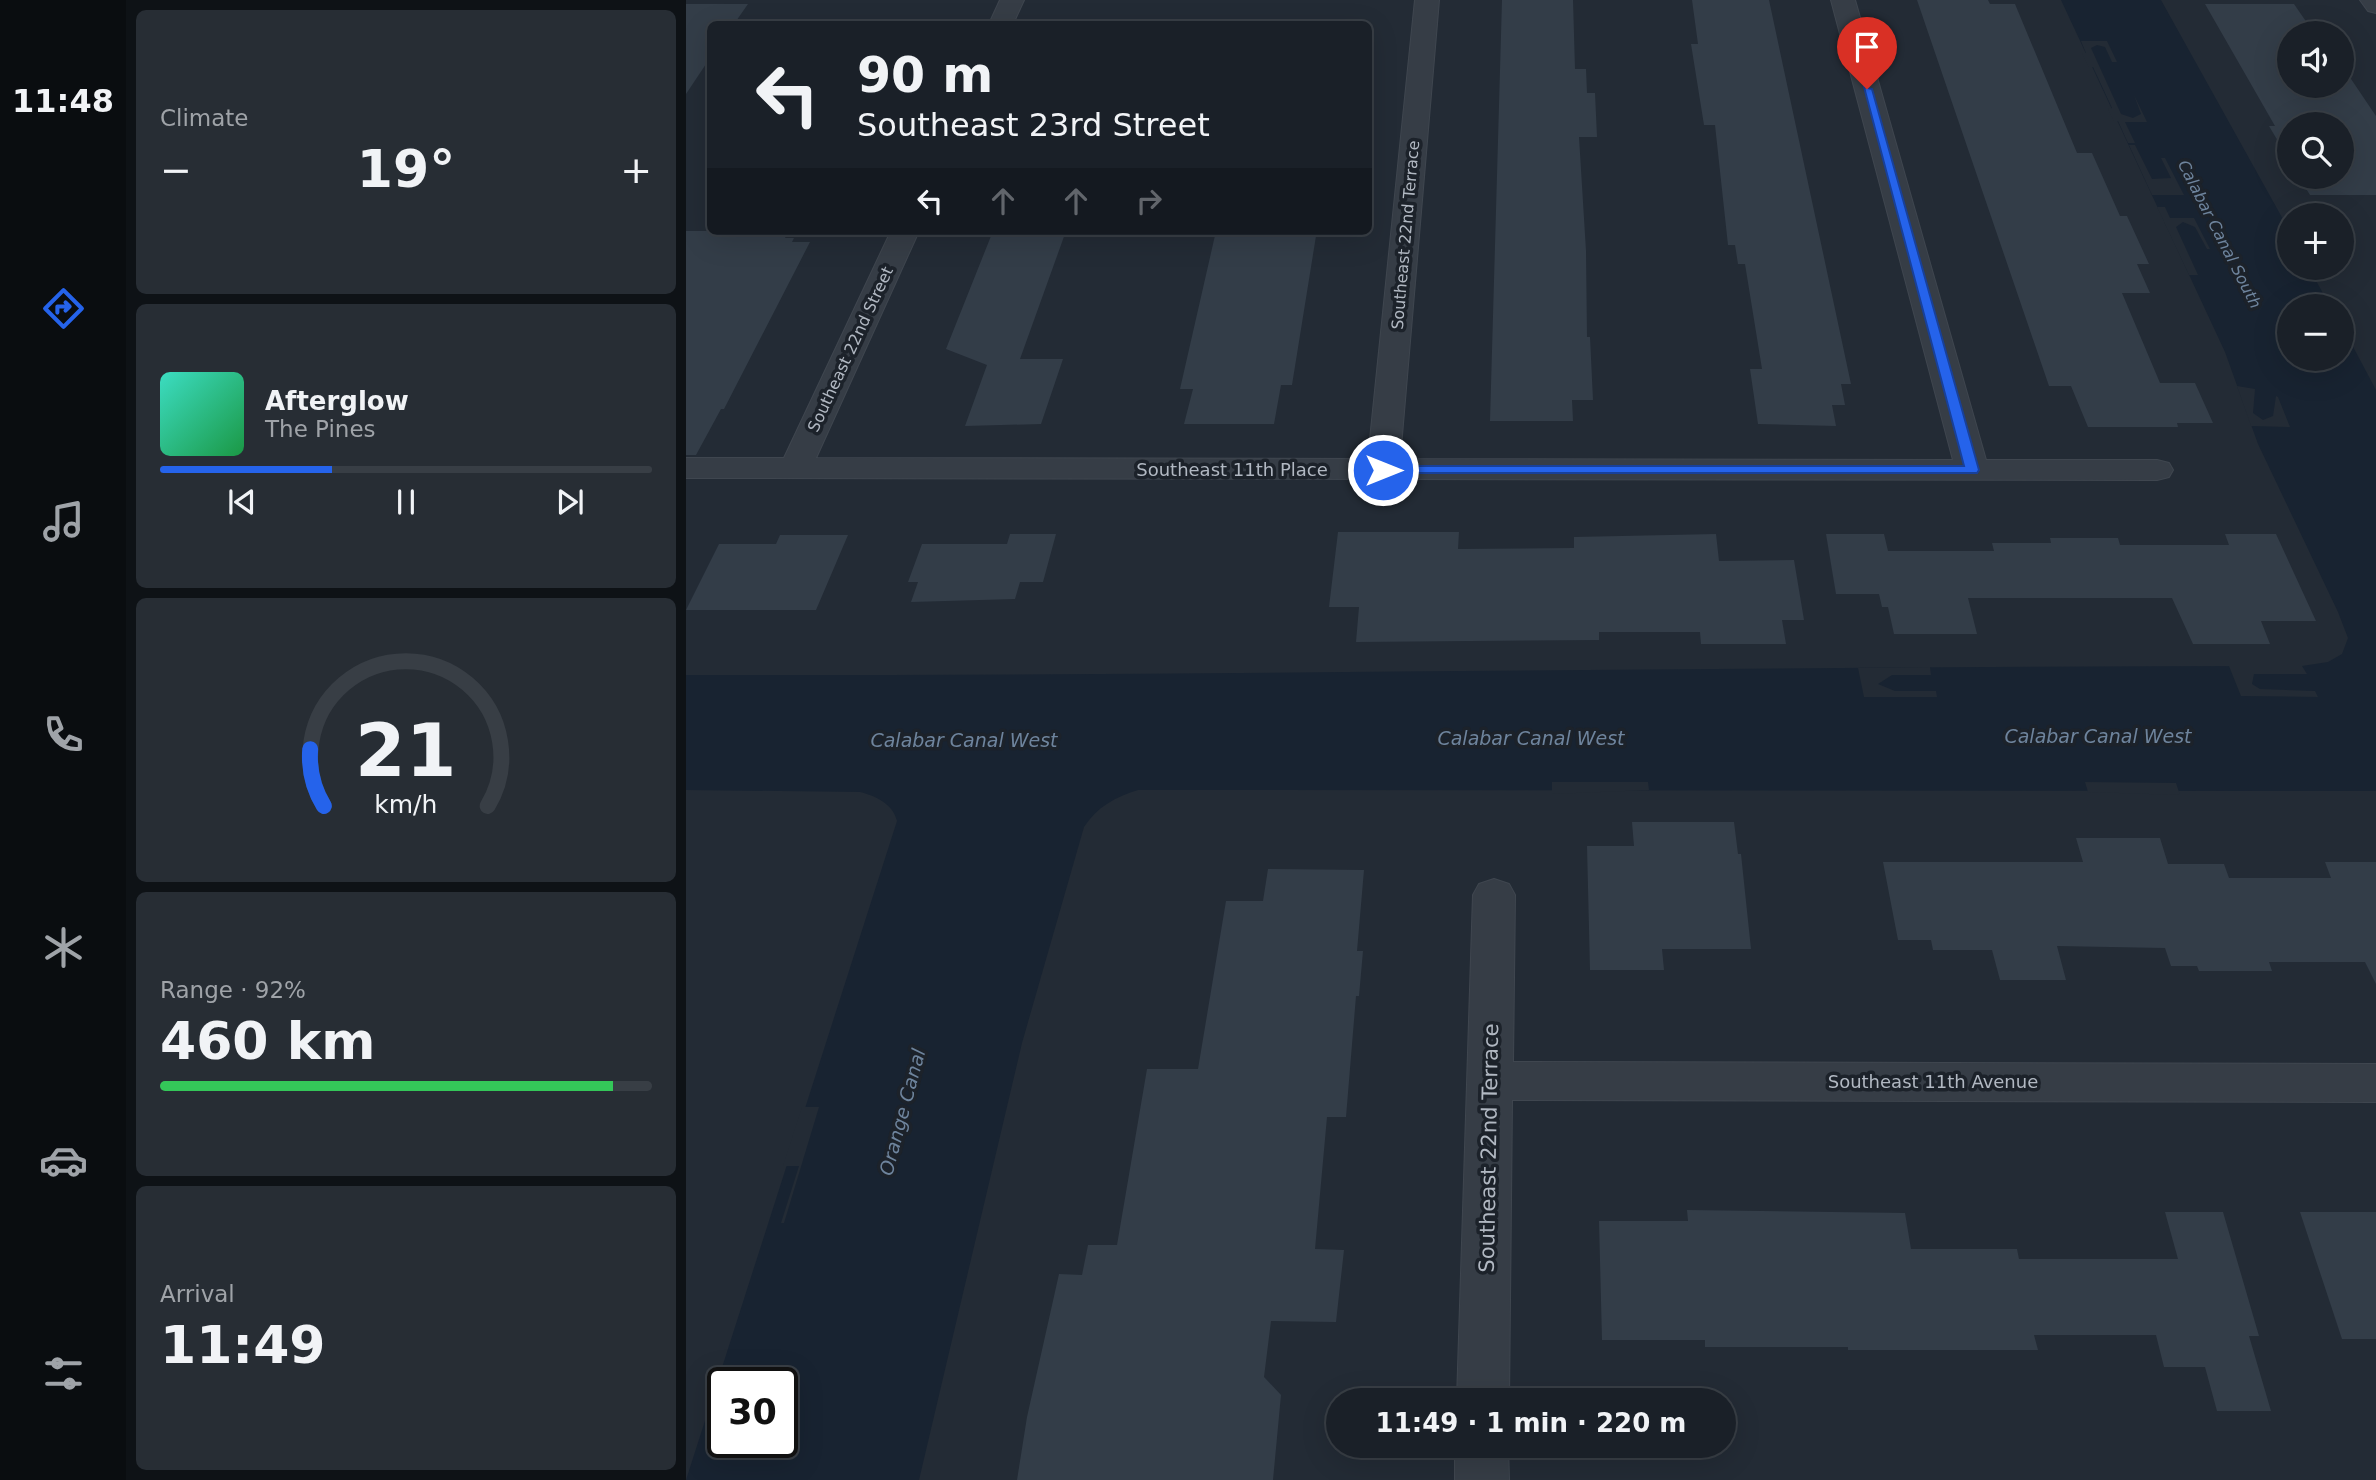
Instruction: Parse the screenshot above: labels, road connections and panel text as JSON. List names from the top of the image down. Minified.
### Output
{"streets":{"street":["Southeast 22nd Terrace","Southeast 22nd Street","Southeast 11th Place","Southeast 11th Avenue"]},"crossings":[["Southeast 22nd Terrace","Southeast 11th Place"],["Southeast 22nd Terrace","Southeast 11th Avenue"],["Southeast 22nd Street","Southeast 11th Place"]],"water":["Calabar Canal South","Calabar Canal West","Orange Canal"],"page":{"tabs":"11:48","tile":["Climate",["Range · 92%","460 km"],["Arrival","11:49"]],"map_buttons":["+","−"],"turn":["90 m","Southeast 23rd Street"],"heat":["−","19°","+"],"song":["Afterglow","The Pines"],"limit":"30","trip":"11:49 · 1 min · 220 m","gauge":["21","km/h"]}}
